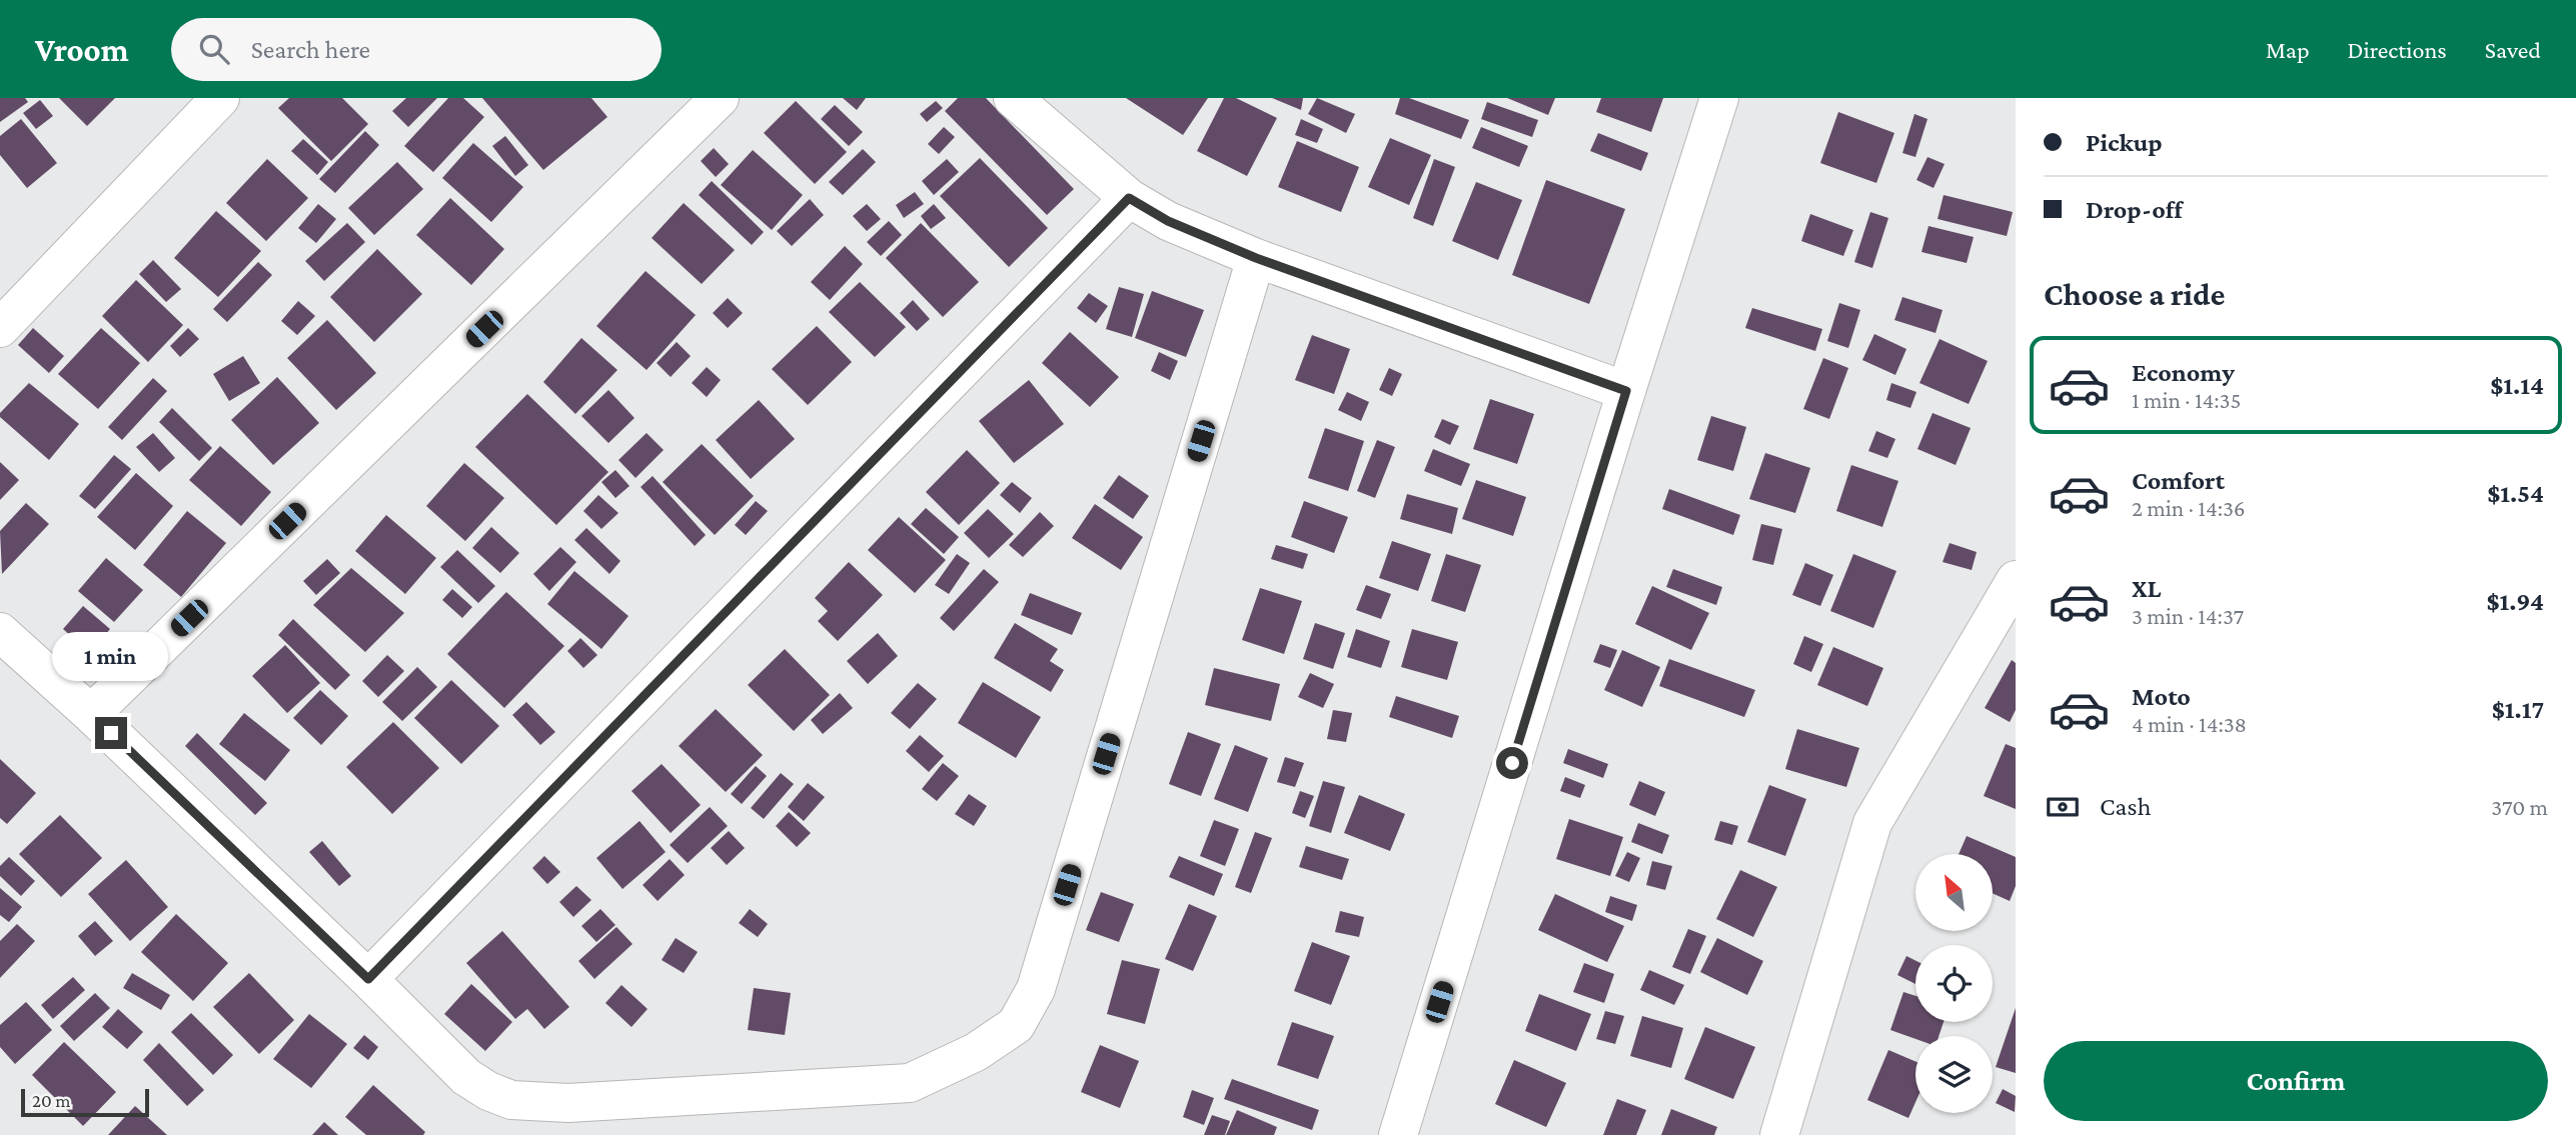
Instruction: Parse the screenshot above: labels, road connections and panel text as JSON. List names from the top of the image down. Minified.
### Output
{"scale_bar":"20 m","north":"top left","page":{"header":"Vroom","search":"Search here","nav":["Map","Directions","Saved"],"banner":["Pickup","Drop-off"],"heading":"Choose a ride","list":[{"name":"Economy","note":"1 min · 14:35","value":"$1.14"},{"name":"Comfort","note":"2 min · 14:36","value":"$1.54"},{"name":"XL","note":"3 min · 14:37","value":"$1.94"},{"name":"Moto","note":"4 min · 14:38","value":"$1.17"}],"bubble":"1 min","pay":["Cash","370 m"],"buttons":"Confirm","scale":"20 m"}}
